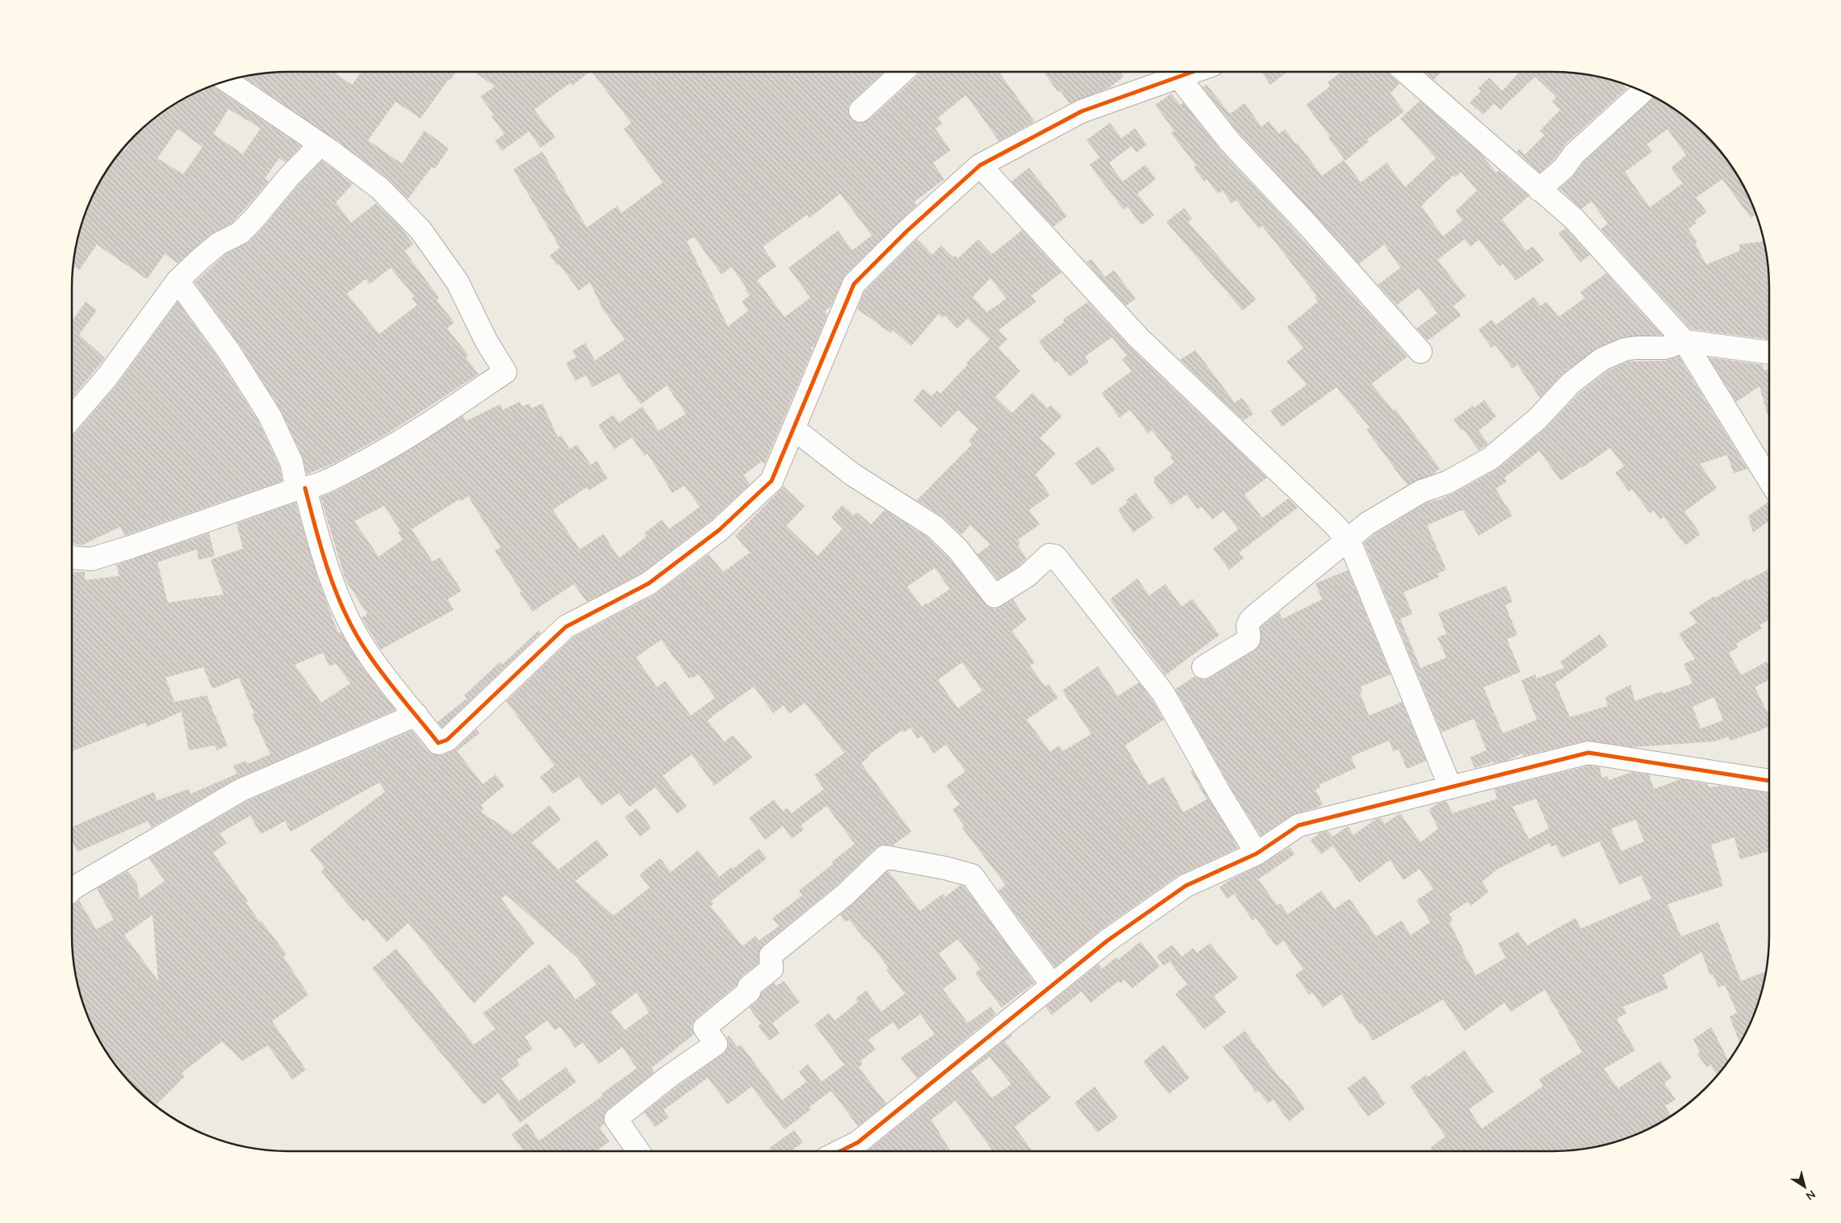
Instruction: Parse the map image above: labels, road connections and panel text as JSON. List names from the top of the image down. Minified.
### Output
{"north":"bottom right"}
